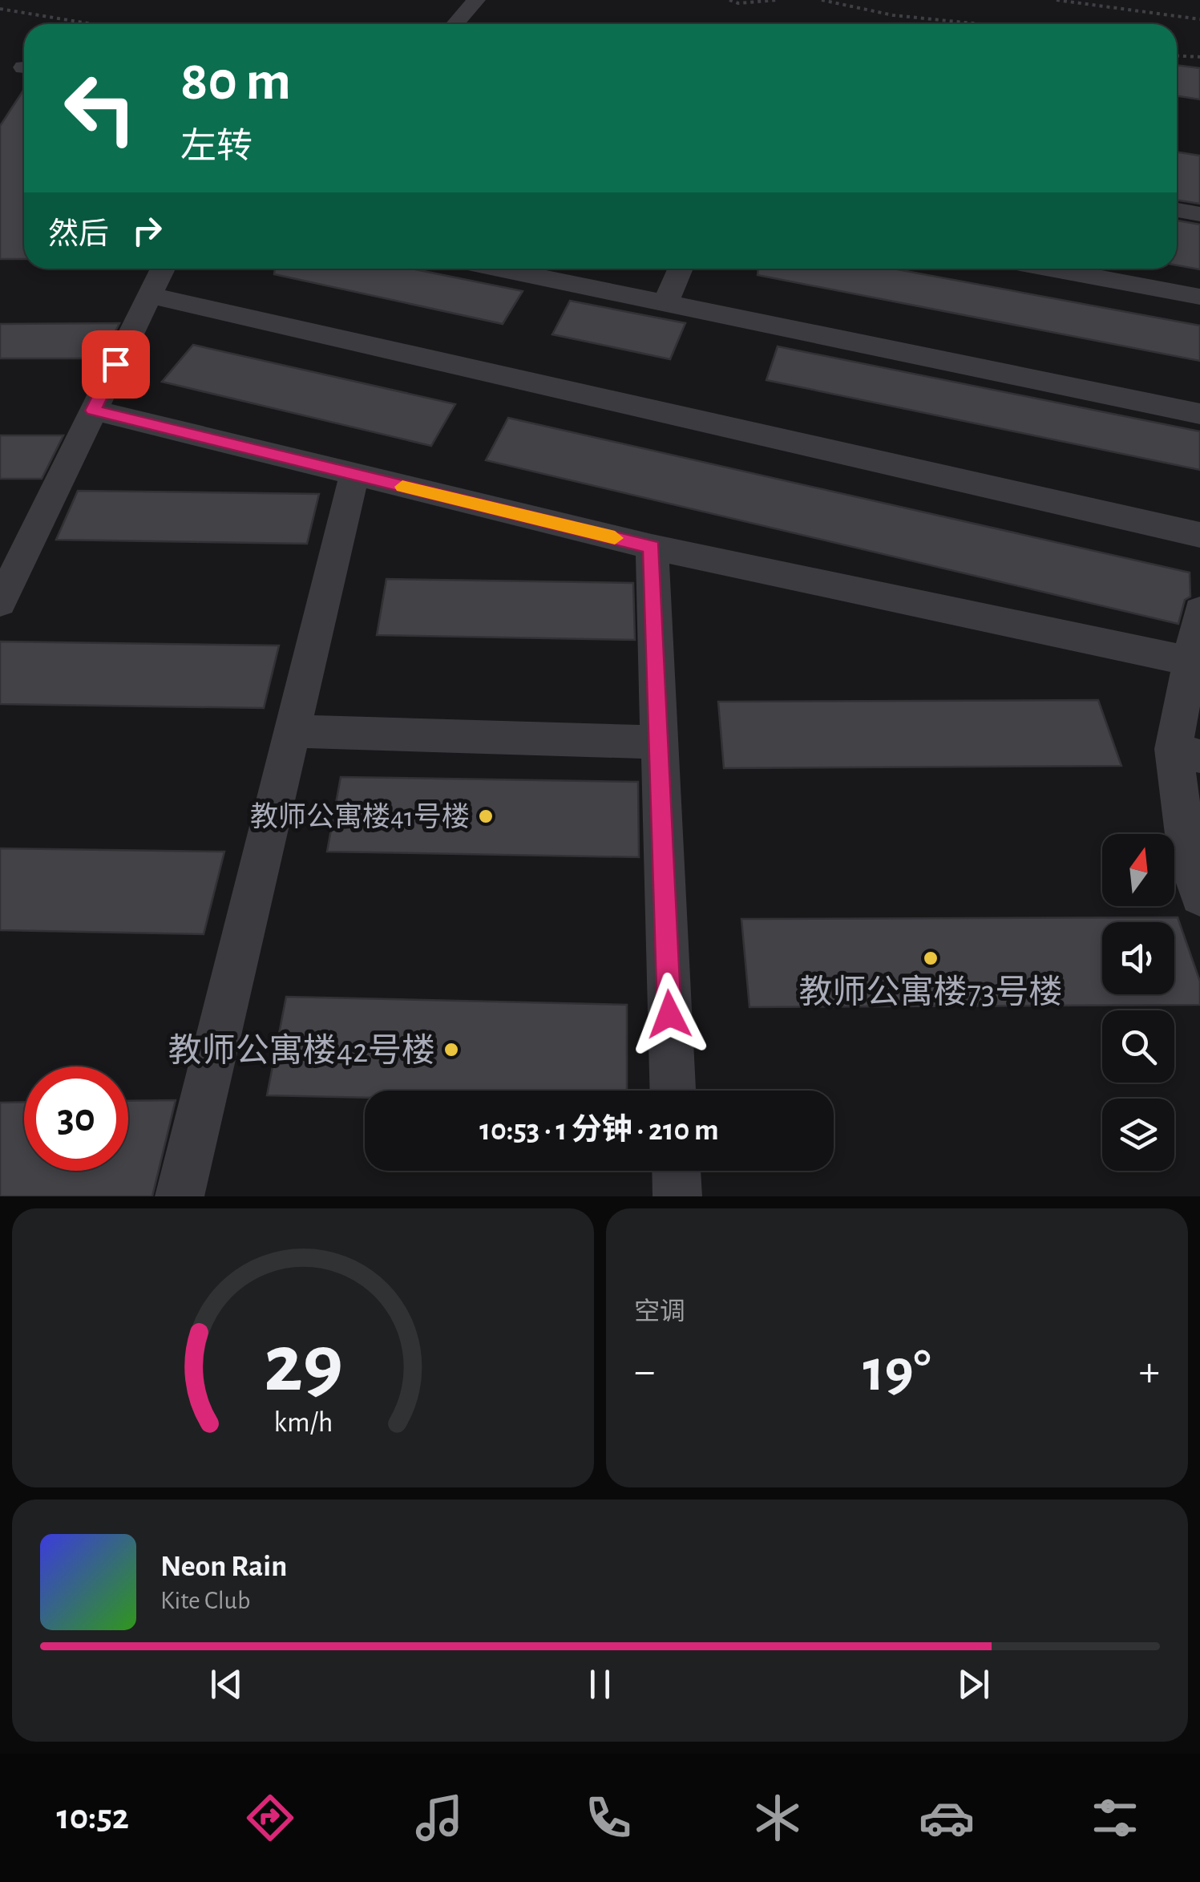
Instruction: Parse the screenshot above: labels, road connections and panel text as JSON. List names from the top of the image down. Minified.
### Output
{"places":["教师公寓楼41号楼","教师公寓楼73号楼","教师公寓楼42号楼"],"north":"top","page":{"turn":["80 m","左转"],"then":"然后","limit":"30","trip":"10:53 · 1 分钟 · 210 m","tile":"空调","heat":["−","19°","+"],"song":["Neon Rain","Kite Club"],"tabs":"10:52","gauge":["29","km/h"]}}
